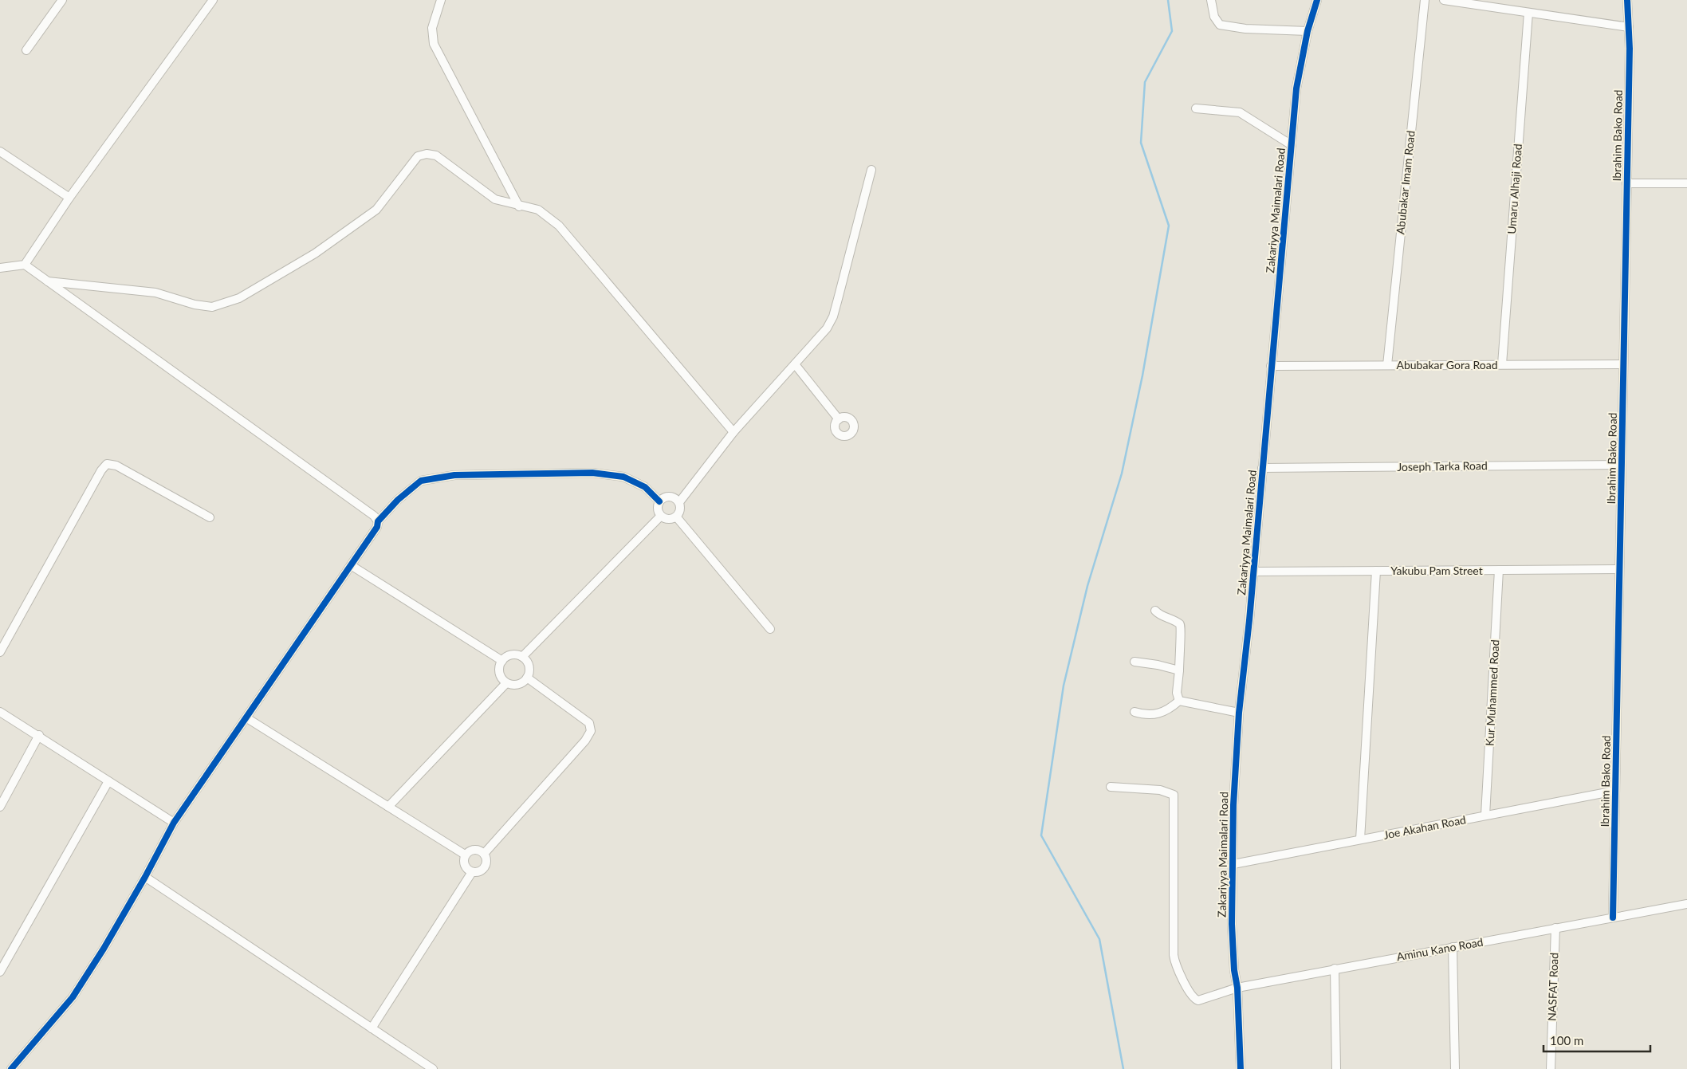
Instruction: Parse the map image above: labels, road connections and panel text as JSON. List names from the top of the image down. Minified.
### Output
{"streets":{"street":["Ibrahim Bako Road","Abubakar Imam Road","Umaru Alhaji Road","Zakariyya Maimalari Road","Abubakar Gora Road","Joseph Tarka Road","Yakubu Pam Street","Kur Muhammed Road","Joe Akahan Road","Aminu Kano Road","NASFAT Road"]},"crossings":[["Ibrahim Bako Road","Abubakar Gora Road"],["Ibrahim Bako Road","Joseph Tarka Road"],["Ibrahim Bako Road","Yakubu Pam Street"],["Ibrahim Bako Road","Joe Akahan Road"],["Ibrahim Bako Road","Aminu Kano Road"],["Abubakar Imam Road","Abubakar Gora Road"],["Umaru Alhaji Road","Abubakar Gora Road"],["Zakariyya Maimalari Road","Abubakar Gora Road"],["Zakariyya Maimalari Road","Joseph Tarka Road"],["Zakariyya Maimalari Road","Yakubu Pam Street"],["Zakariyya Maimalari Road","Joe Akahan Road"],["Zakariyya Maimalari Road","Aminu Kano Road"],["Yakubu Pam Street","Kur Muhammed Road"],["Kur Muhammed Road","Joe Akahan Road"],["Aminu Kano Road","NASFAT Road"]],"scale_bar":"100 m"}
